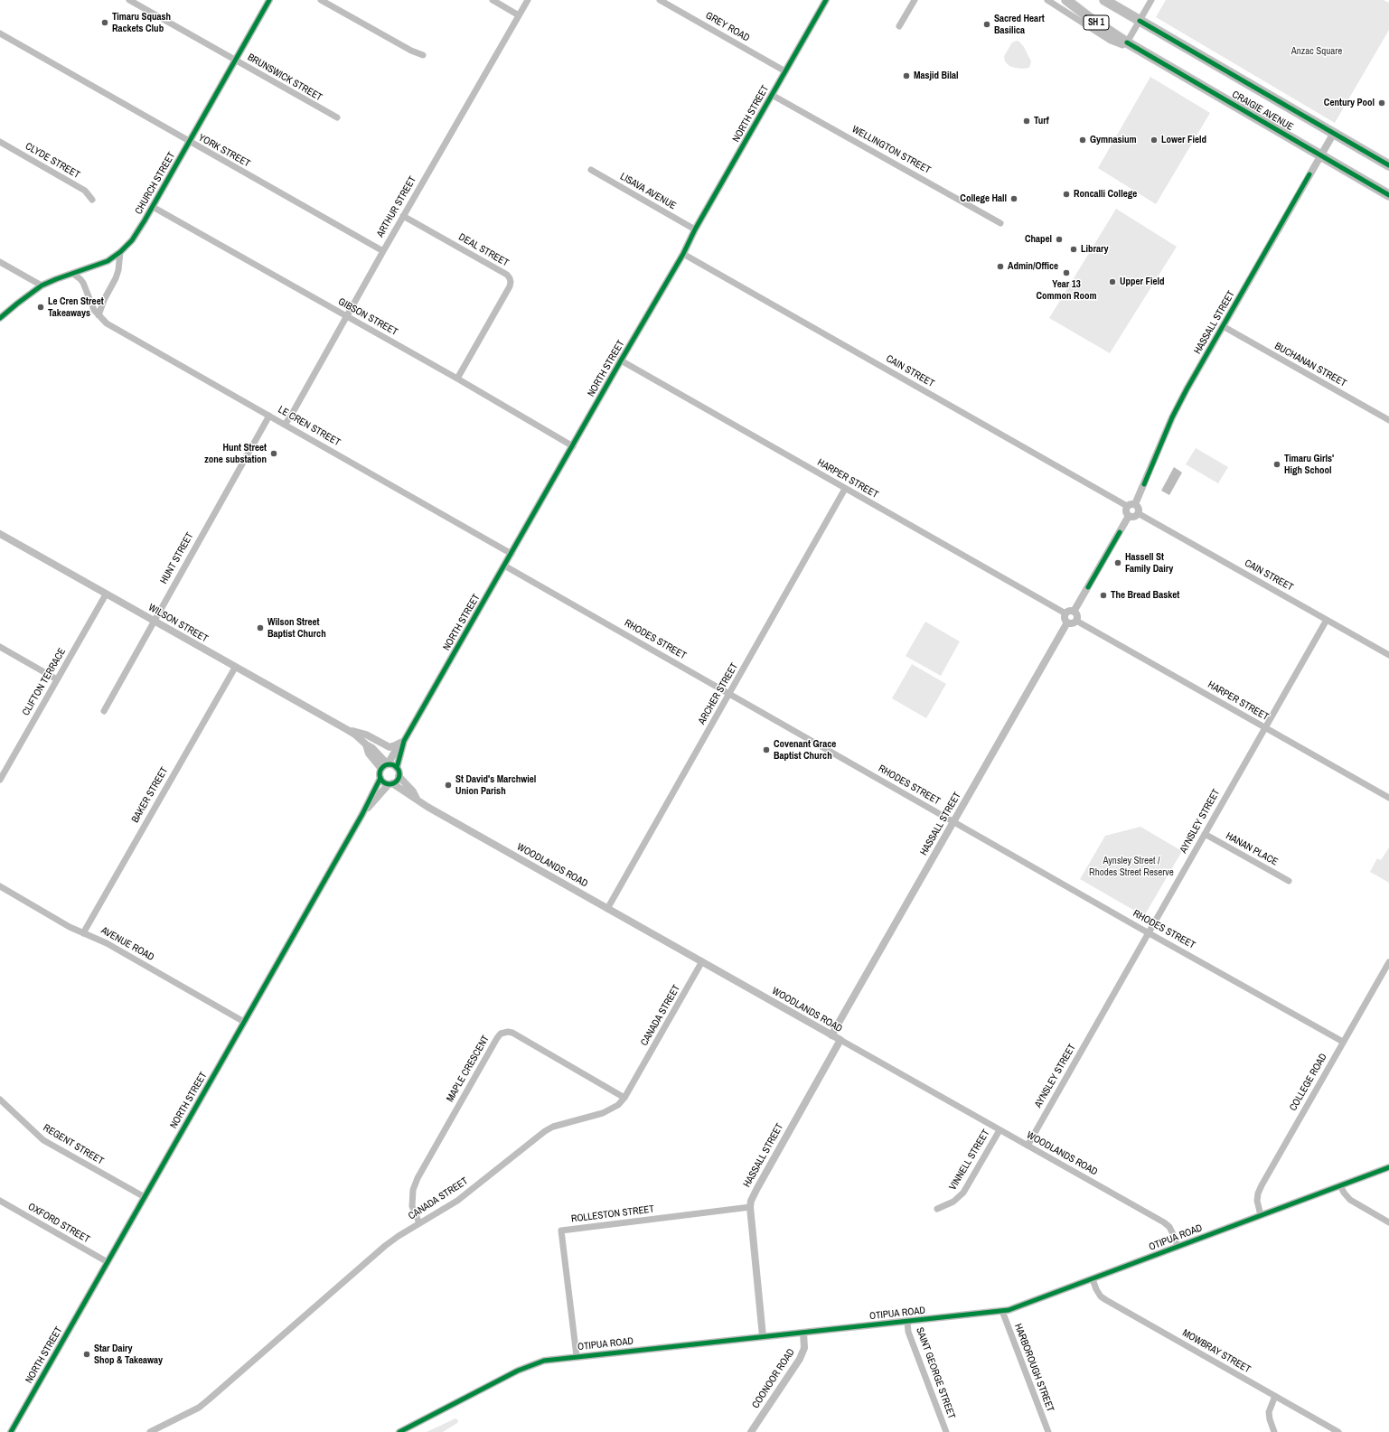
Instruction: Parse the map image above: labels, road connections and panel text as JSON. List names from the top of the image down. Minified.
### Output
{"streets":{"highway":["SH 1","CRAIGIE AVENUE"],"street":["GREY ROAD","BRUNSWICK STREET","NORTH STREET","WELLINGTON STREET","YORK STREET","CLYDE STREET","CHURCH STREET","LISAVA AVENUE","ARTHUR STREET","DEAL STREET","GIBSON STREET","HASSALL STREET","BUCHANAN STREET","CAIN STREET","LE CREN STREET","HARPER STREET","HUNT STREET","WILSON STREET","RHODES STREET","CLIFTON TERRACE","ARCHER STREET","BAKER STREET","AYNSLEY STREET","HANAN PLACE","WOODLANDS ROAD","AVENUE ROAD","CANADA STREET","MAPLE CRESCENT","COLLEGE ROAD","REGENT STREET","VINNELL STREET","ROLLESTON STREET","OXFORD STREET","OTIPUA ROAD","MOWBRAY STREET","HARBOROUGH STREET","SAINT GEORGE STREET","COONOOR ROAD"]},"crossings":[["GREY ROAD","NORTH STREET"],["BRUNSWICK STREET","CHURCH STREET"],["CRAIGIE AVENUE","HASSALL STREET"],["NORTH STREET","WELLINGTON STREET"],["NORTH STREET","LISAVA AVENUE"],["NORTH STREET","GIBSON STREET"],["NORTH STREET","CAIN STREET"],["NORTH STREET","LE CREN STREET"],["NORTH STREET","HARPER STREET"],["NORTH STREET","WILSON STREET"],["NORTH STREET","RHODES STREET"],["NORTH STREET","WOODLANDS ROAD"],["NORTH STREET","AVENUE ROAD"],["NORTH STREET","REGENT STREET"],["NORTH STREET","OXFORD STREET"],["YORK STREET","CHURCH STREET"],["YORK STREET","ARTHUR STREET"],["CHURCH STREET","GIBSON STREET"],["CHURCH STREET","LE CREN STREET"],["ARTHUR STREET","DEAL STREET"],["ARTHUR STREET","GIBSON STREET"],["ARTHUR STREET","LE CREN STREET"],["DEAL STREET","GIBSON STREET"],["HASSALL STREET","BUCHANAN STREET"],["HASSALL STREET","CAIN STREET"],["HASSALL STREET","HARPER STREET"],["HASSALL STREET","RHODES STREET"],["HASSALL STREET","WOODLANDS ROAD"],["HASSALL STREET","ROLLESTON STREET"],["HASSALL STREET","OTIPUA ROAD"],["CAIN STREET","AYNSLEY STREET"],["LE CREN STREET","HUNT STREET"],["HARPER STREET","ARCHER STREET"],["HARPER STREET","AYNSLEY STREET"],["HUNT STREET","WILSON STREET"],["WILSON STREET","CLIFTON TERRACE"],["WILSON STREET","BAKER STREET"],["WILSON STREET","WOODLANDS ROAD"],["RHODES STREET","ARCHER STREET"],["RHODES STREET","AYNSLEY STREET"],["RHODES STREET","COLLEGE ROAD"],["ARCHER STREET","WOODLANDS ROAD"],["BAKER STREET","AVENUE ROAD"],["AYNSLEY STREET","HANAN PLACE"],["AYNSLEY STREET","WOODLANDS ROAD"],["WOODLANDS ROAD","CANADA STREET"],["WOODLANDS ROAD","VINNELL STREET"],["WOODLANDS ROAD","OTIPUA ROAD"],["CANADA STREET","MAPLE CRESCENT"],["COLLEGE ROAD","OTIPUA ROAD"],["ROLLESTON STREET","OTIPUA ROAD"],["OTIPUA ROAD","MOWBRAY STREET"],["OTIPUA ROAD","HARBOROUGH STREET"],["OTIPUA ROAD","SAINT GEORGE STREET"],["OTIPUA ROAD","COONOOR ROAD"]],"parks":["Anzac Square","Aynsley Street / Rhodes Street Reserve"],"places":["Timaru Squash Rackets Club","Sacred Heart Basilica","Masjid Bilal","Century Pool","Turf","Gymnasium","Lower Field","Roncalli College","College Hall","Chapel","Library","Admin/Office","Year 13 Common Room","Upper Field","Le Cren Street Takeaways","Hunt Street zone substation","Timaru Girls' High School","Hassell St Family Dairy","The Bread Basket","Wilson Street Baptist Church","Covenant Grace Baptist Church","St David's Marchwiel Union Parish","Star Dairy Shop & Takeaway"]}
